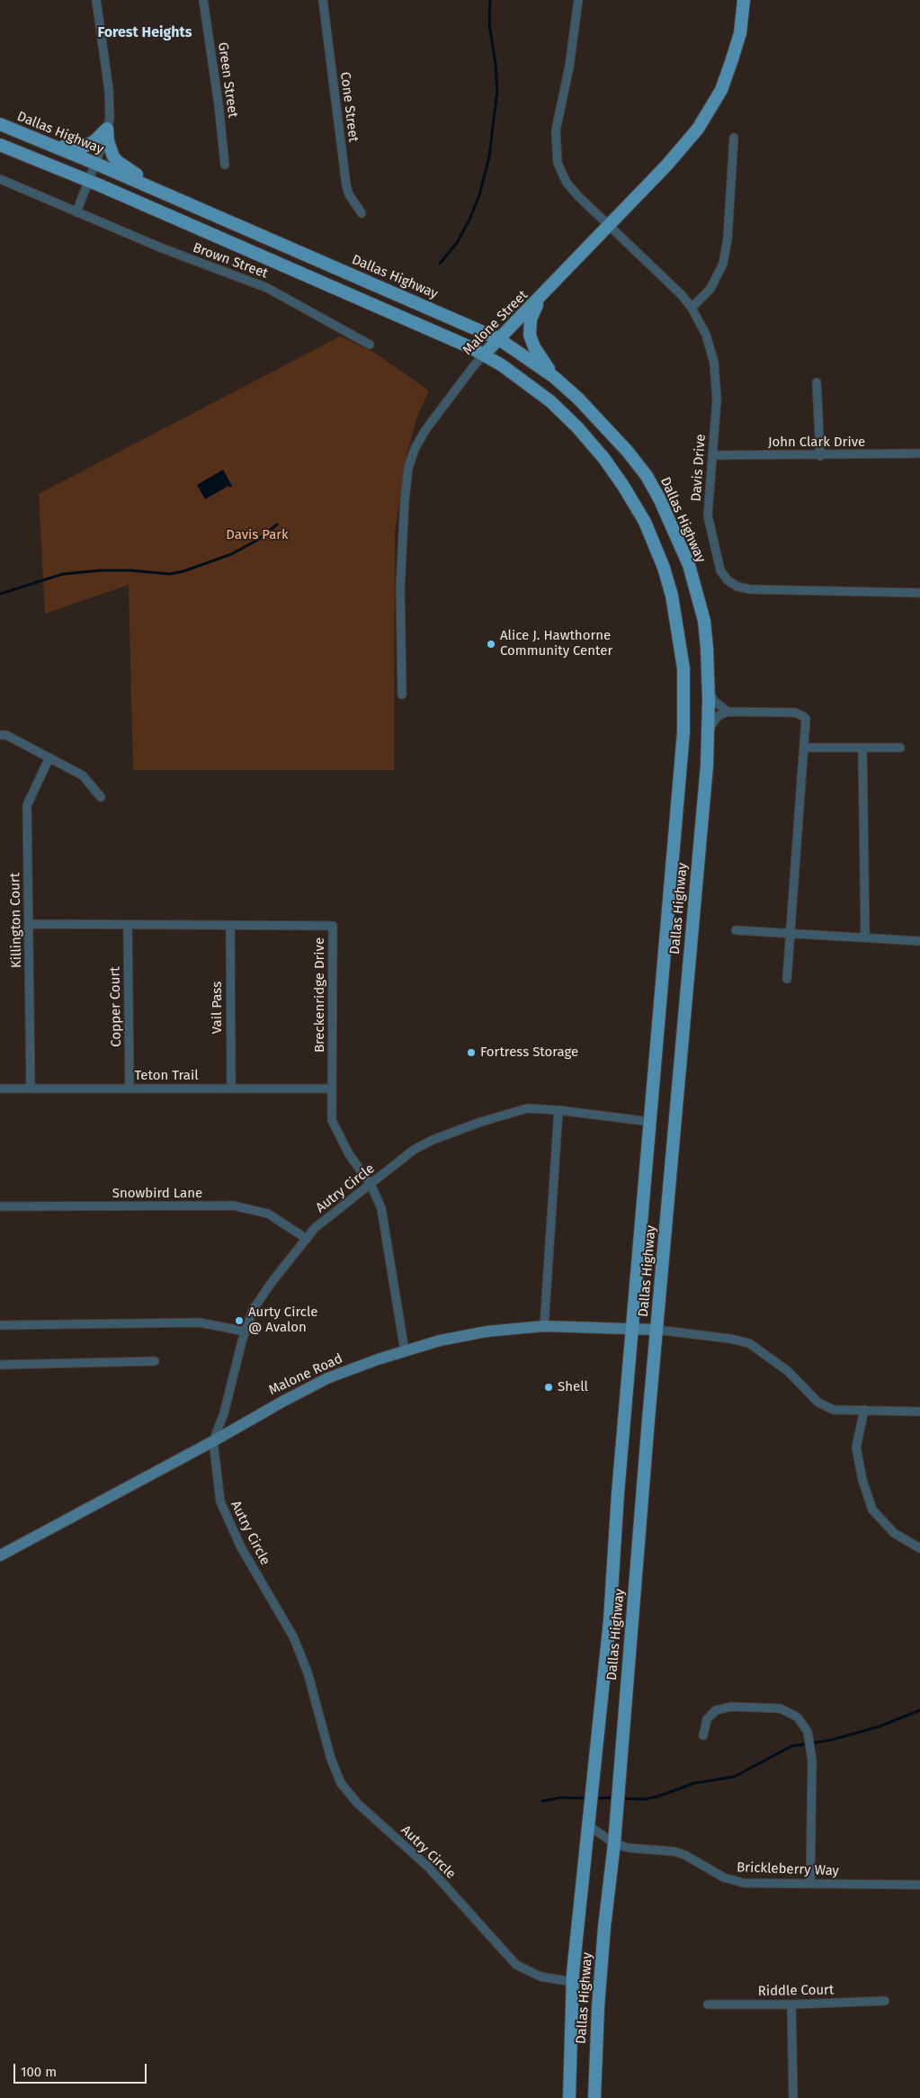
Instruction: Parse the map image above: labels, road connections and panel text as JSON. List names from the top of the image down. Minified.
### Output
{"streets":{"main road":["Dallas Highway","Malone Street"],"street":["Green Street","Cone Street","Brown Street","John Clark Drive","Davis Drive","Killington Court","Breckenridge Drive","Copper Court","Vail Pass","Teton Trail","Autry Circle","Snowbird Lane","Malone Road","Brickleberry Way","Riddle Court"]},"crossings":[["Dallas Highway","Malone Street"],["Dallas Highway","Autry Circle"],["Dallas Highway","Malone Road"],["Dallas Highway","Brickleberry Way"],["Malone Street","Davis Drive"],["John Clark Drive","Davis Drive"],["Killington Court","Breckenridge Drive"],["Killington Court","Teton Trail"],["Breckenridge Drive","Copper Court"],["Breckenridge Drive","Vail Pass"],["Breckenridge Drive","Teton Trail"],["Breckenridge Drive","Autry Circle"],["Breckenridge Drive","Malone Road"],["Copper Court","Teton Trail"],["Vail Pass","Teton Trail"],["Autry Circle","Snowbird Lane"],["Autry Circle","Malone Road"]],"districts":["Forest Heights"],"parks":["Davis Park"],"places":["Alice J. Hawthorne Community Center","Fortress Storage","Aurty Circle @ Avalon","Shell"],"scale_bar":"100 m"}
